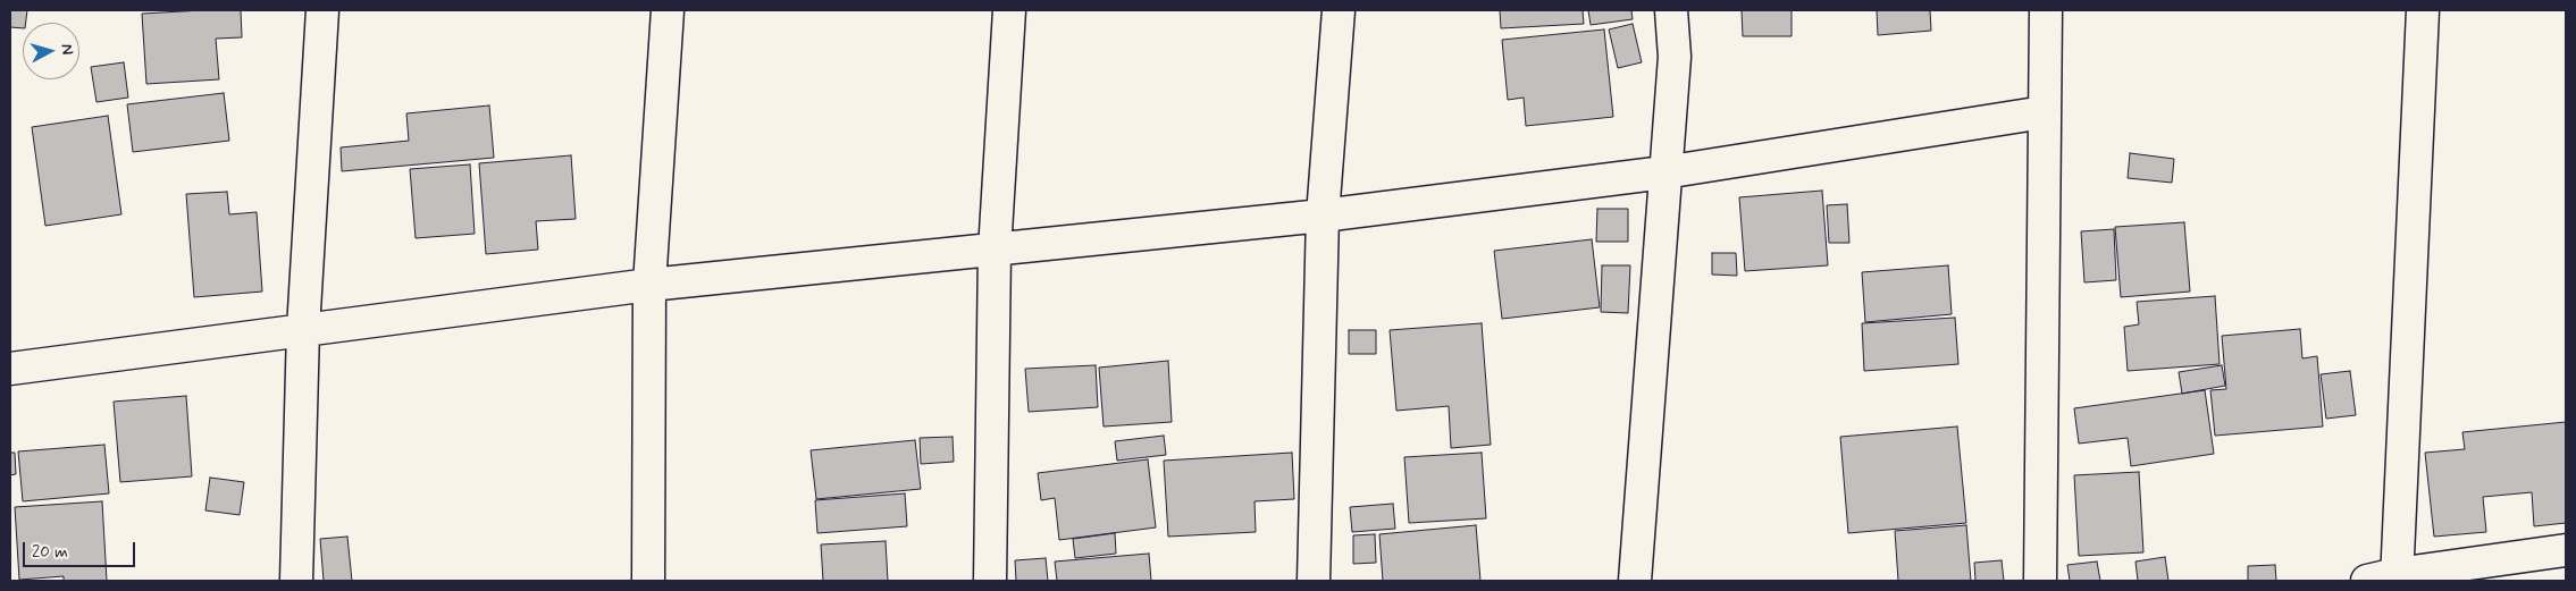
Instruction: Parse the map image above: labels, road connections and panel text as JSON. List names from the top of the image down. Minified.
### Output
{"scale_bar":"20 m","north":"right"}
